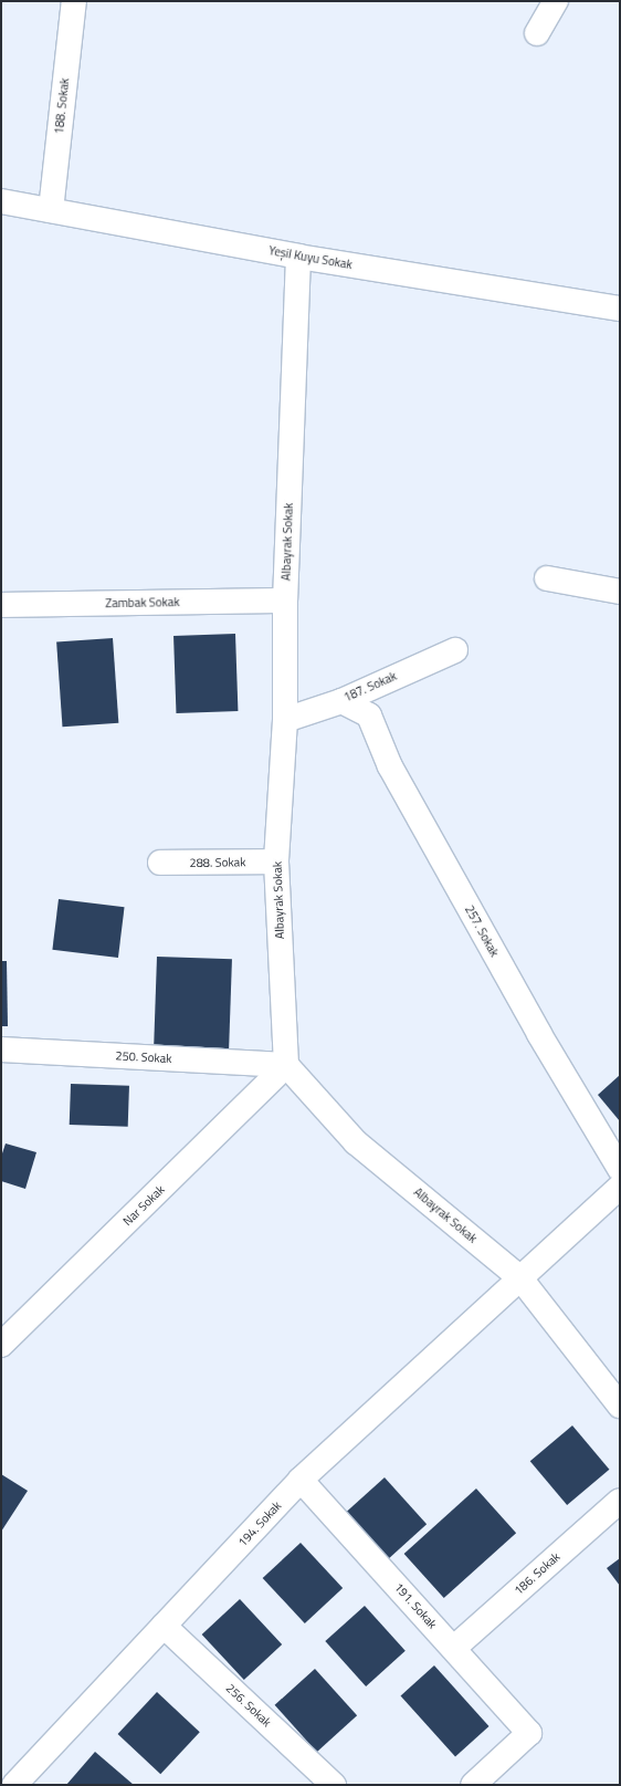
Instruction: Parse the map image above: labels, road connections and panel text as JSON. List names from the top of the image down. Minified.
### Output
{"streets":{"street":["188. Sokak","Yeşil Kuyu Sokak","Albayrak Sokak","Zambak Sokak","187. Sokak","288. Sokak","257. Sokak","250. Sokak","Nar Sokak","194. Sokak","186. Sokak","191. Sokak","256. Sokak"]},"crossings":[["188. Sokak","Yeşil Kuyu Sokak"],["Yeşil Kuyu Sokak","Albayrak Sokak"],["Albayrak Sokak","Zambak Sokak"],["Albayrak Sokak","187. Sokak"],["Albayrak Sokak","288. Sokak"],["Albayrak Sokak","250. Sokak"],["Albayrak Sokak","Nar Sokak"],["Albayrak Sokak","194. Sokak"],["187. Sokak","257. Sokak"],["250. Sokak","Nar Sokak"],["194. Sokak","191. Sokak"],["194. Sokak","256. Sokak"],["186. Sokak","191. Sokak"]]}
